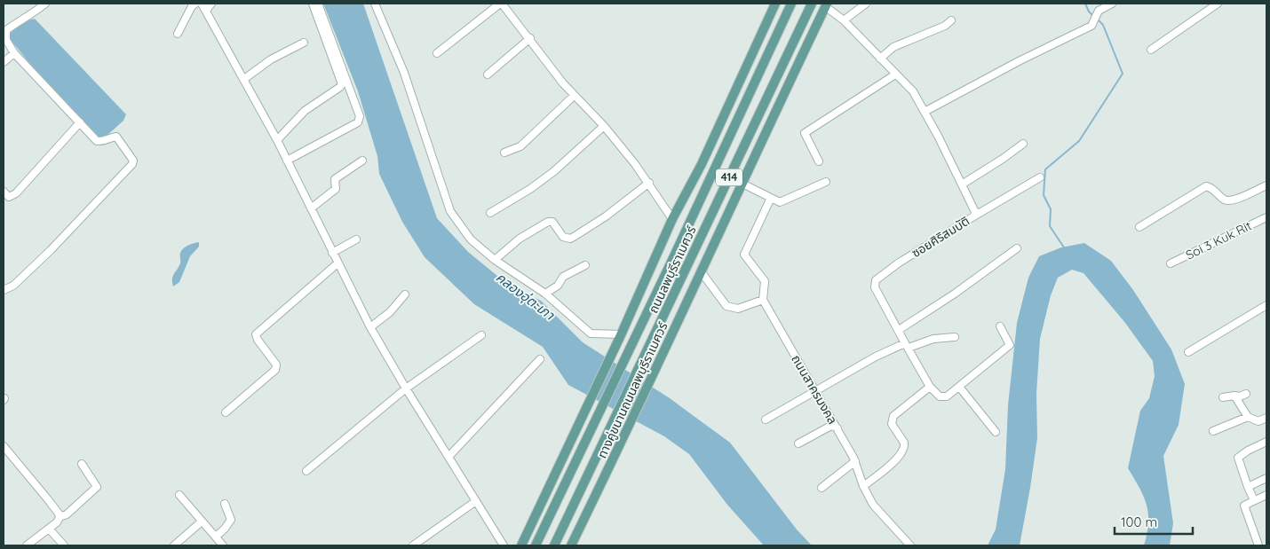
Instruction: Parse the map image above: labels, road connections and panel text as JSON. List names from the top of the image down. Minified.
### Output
{"streets":{"main road":["414","ถนนลพบุรีราเมศวร์","ทางคู่ขนานถนนลพบุรีราเมศวร์"],"street":["ซอยศิริสมบัติ","Soi 3 Kuk Rit","ถนนสาครมงคล"]},"crossings":[["ซอยศิริสมบัติ","ทางคู่ขนานถนนลพบุรีราเมศวร์"]],"water":["คลองอุ่ตะเภา"],"scale_bar":"100 m"}
